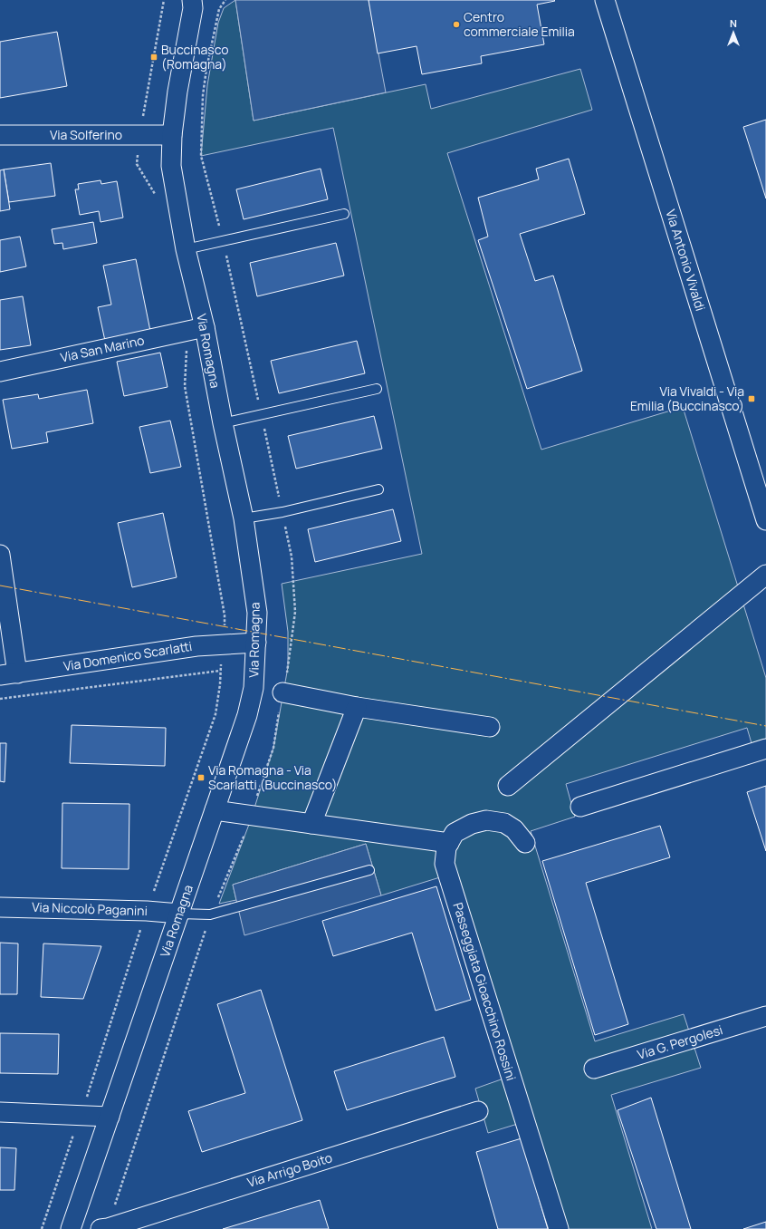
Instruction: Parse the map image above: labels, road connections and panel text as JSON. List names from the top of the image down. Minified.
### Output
{"streets":{"street":["Via Solferino","Via Antonio Vivaldi","Via San Marino","Via Romagna","Via Domenico Scarlatti","Via Niccolò Paganini","Passeggiata Gioacchino Rossini","Via G. Pergolesi","Via Arrigo Boito"]},"crossings":[["Via Solferino","Via Romagna"],["Via San Marino","Via Romagna"],["Via Romagna","Via Domenico Scarlatti"],["Via Romagna","Via Niccolò Paganini"]],"places":{"other":["Centro commerciale Emilia"],"transit":["Buccinasco (Romagna)","Via Vivaldi - Via Emilia (Buccinasco)","Via Romagna - Via Scarlatti (Buccinasco)"]},"north":"top"}
